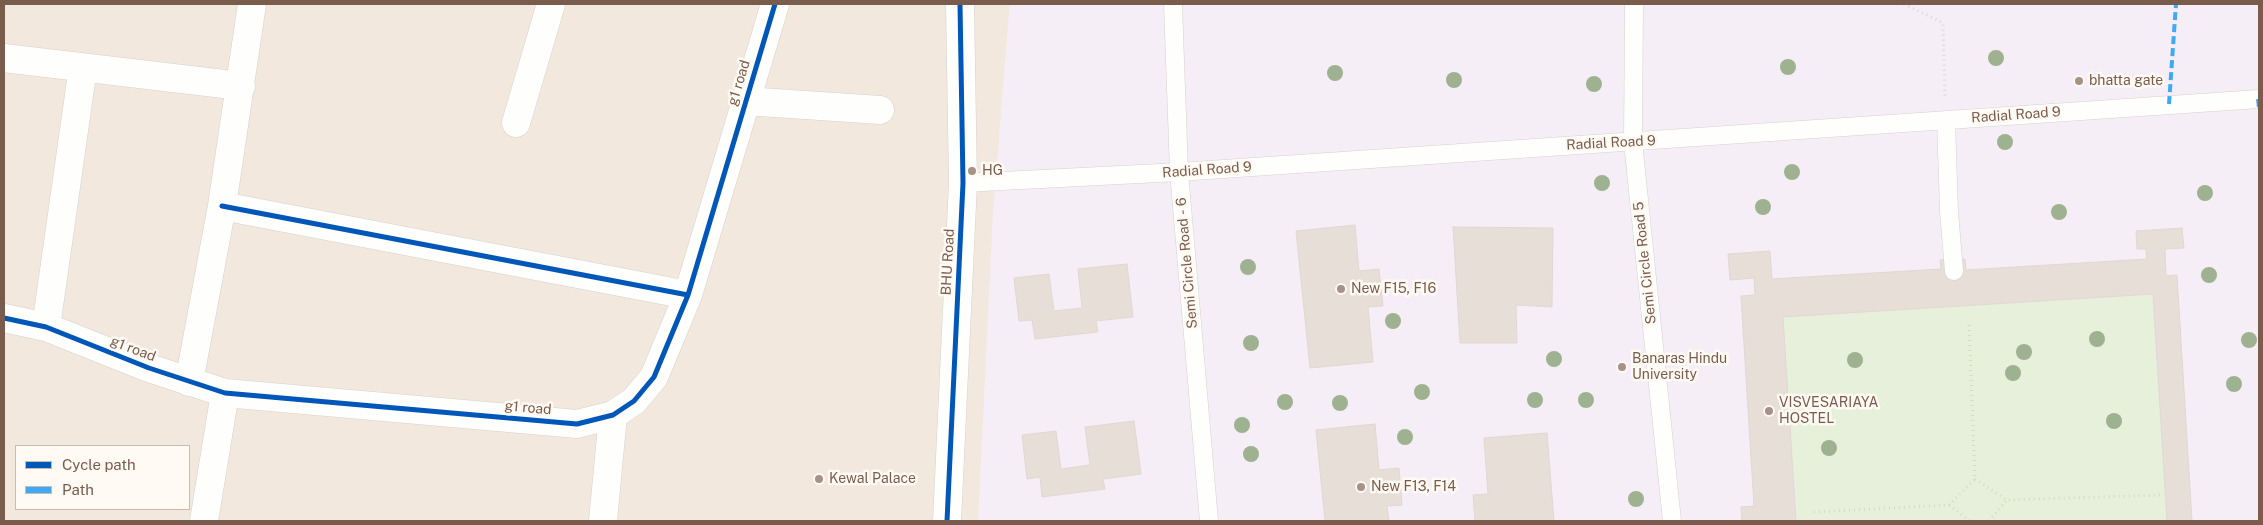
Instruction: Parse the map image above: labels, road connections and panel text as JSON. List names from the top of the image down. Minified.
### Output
{"streets":{"street":["g1 road","BHU Road"],"lane":["Radial Road 9","Semi Circle Road - 6","Semi Circle Road 5"]},"crossings":[["Radial Road 9","BHU Road"],["Radial Road 9","Semi Circle Road - 6"],["Radial Road 9","Semi Circle Road 5"]],"places":["bhatta gate","HG","New F15, F16","Banaras Hindu University","VISVESARIAYA HOSTEL","Kewal Palace","New F13, F14"],"legend":["Cycle path","Path"]}
